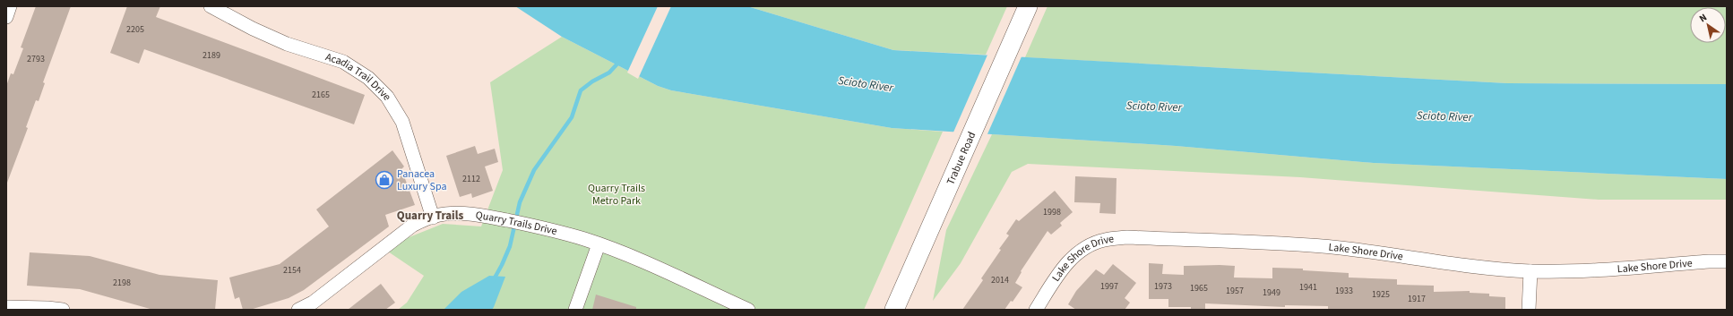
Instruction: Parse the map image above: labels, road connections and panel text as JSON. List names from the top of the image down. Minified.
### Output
{"streets":{"main road":["Trabue Road"],"street":["Acadia Trail Drive","Quarry Trails Drive","Lake Shore Drive"]},"crossings":[["Acadia Trail Drive","Quarry Trails Drive"]],"districts":["Quarry Trails"],"water":["Scioto River"],"parks":["Quarry Trails Metro Park"],"places":{"shop":["Panacea Luxury Spa"]},"house_numbers":["2205","2189","2793","2165","2112","1998","2154","2014","2198","1997","1973","1941","1965","1957","1933","1949","1925","1917"],"north":"top left"}
